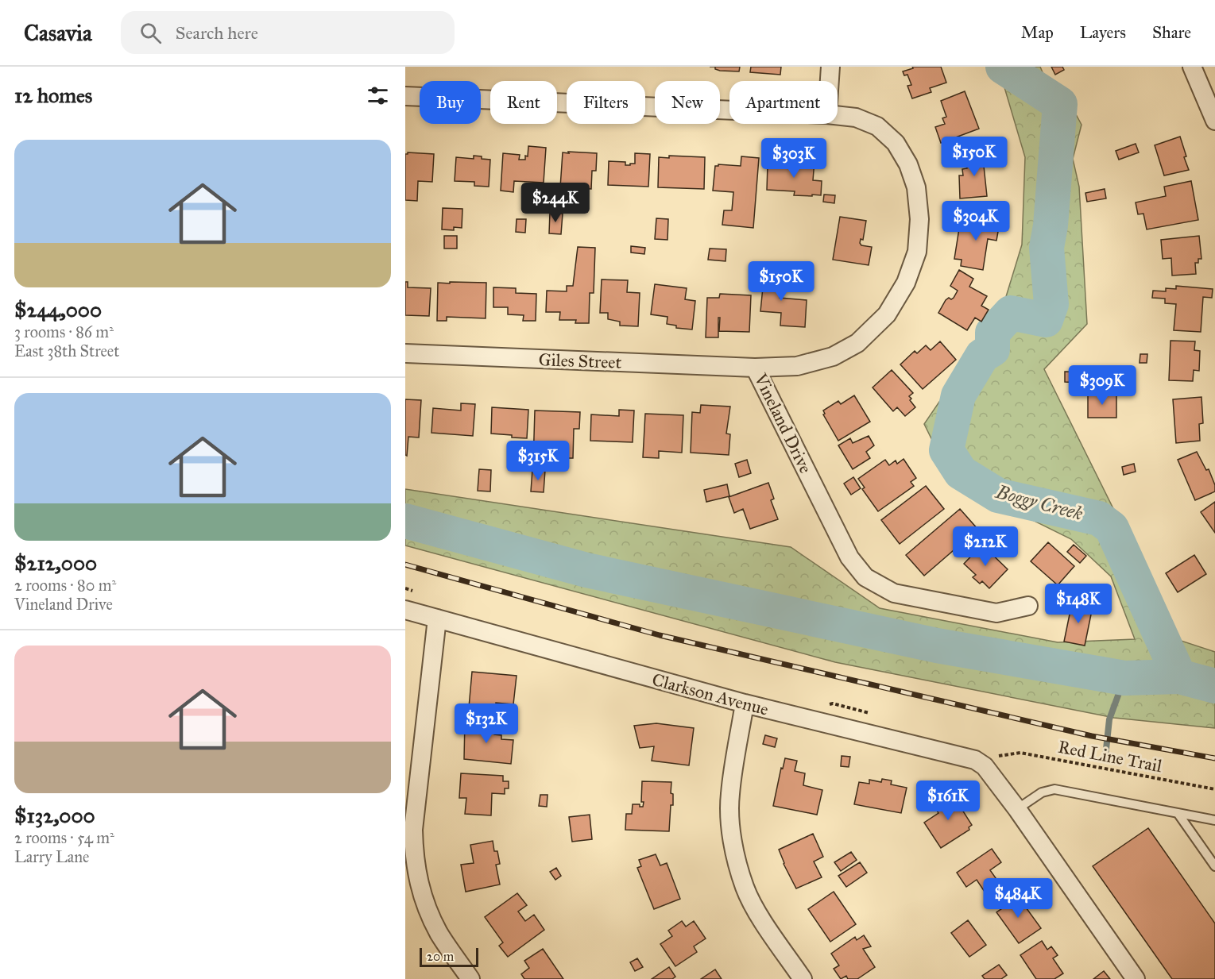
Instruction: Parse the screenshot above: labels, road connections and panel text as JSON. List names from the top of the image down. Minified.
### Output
{"streets":{"street":["Giles Street","Vineland Drive","Clarkson Avenue"],"path":["Red Line Trail"]},"crossings":[["Giles Street","Vineland Drive"]],"water":["Boggy Creek"],"scale_bar":"20 m","page":{"header":"Casavia","search":"Search here","nav":["Map","Layers","Share"],"heading":"12 homes","chip":["Buy","Rent","Filters","New","Apartment"],"list":[{"name":"$244,000","note":"3 rooms · 86 m² · East 38th Street"},{"name":"$212,000","note":"2 rooms · 80 m² · Vineland Drive"},{"name":"$132,000","note":"2 rooms · 54 m² · Larry Lane"}],"price":["$150K","$303K","$244K","$304K","$150K","$309K","$315K","$212K","$148K","$132K","$161K","$484K"],"scale":"20 m"}}
